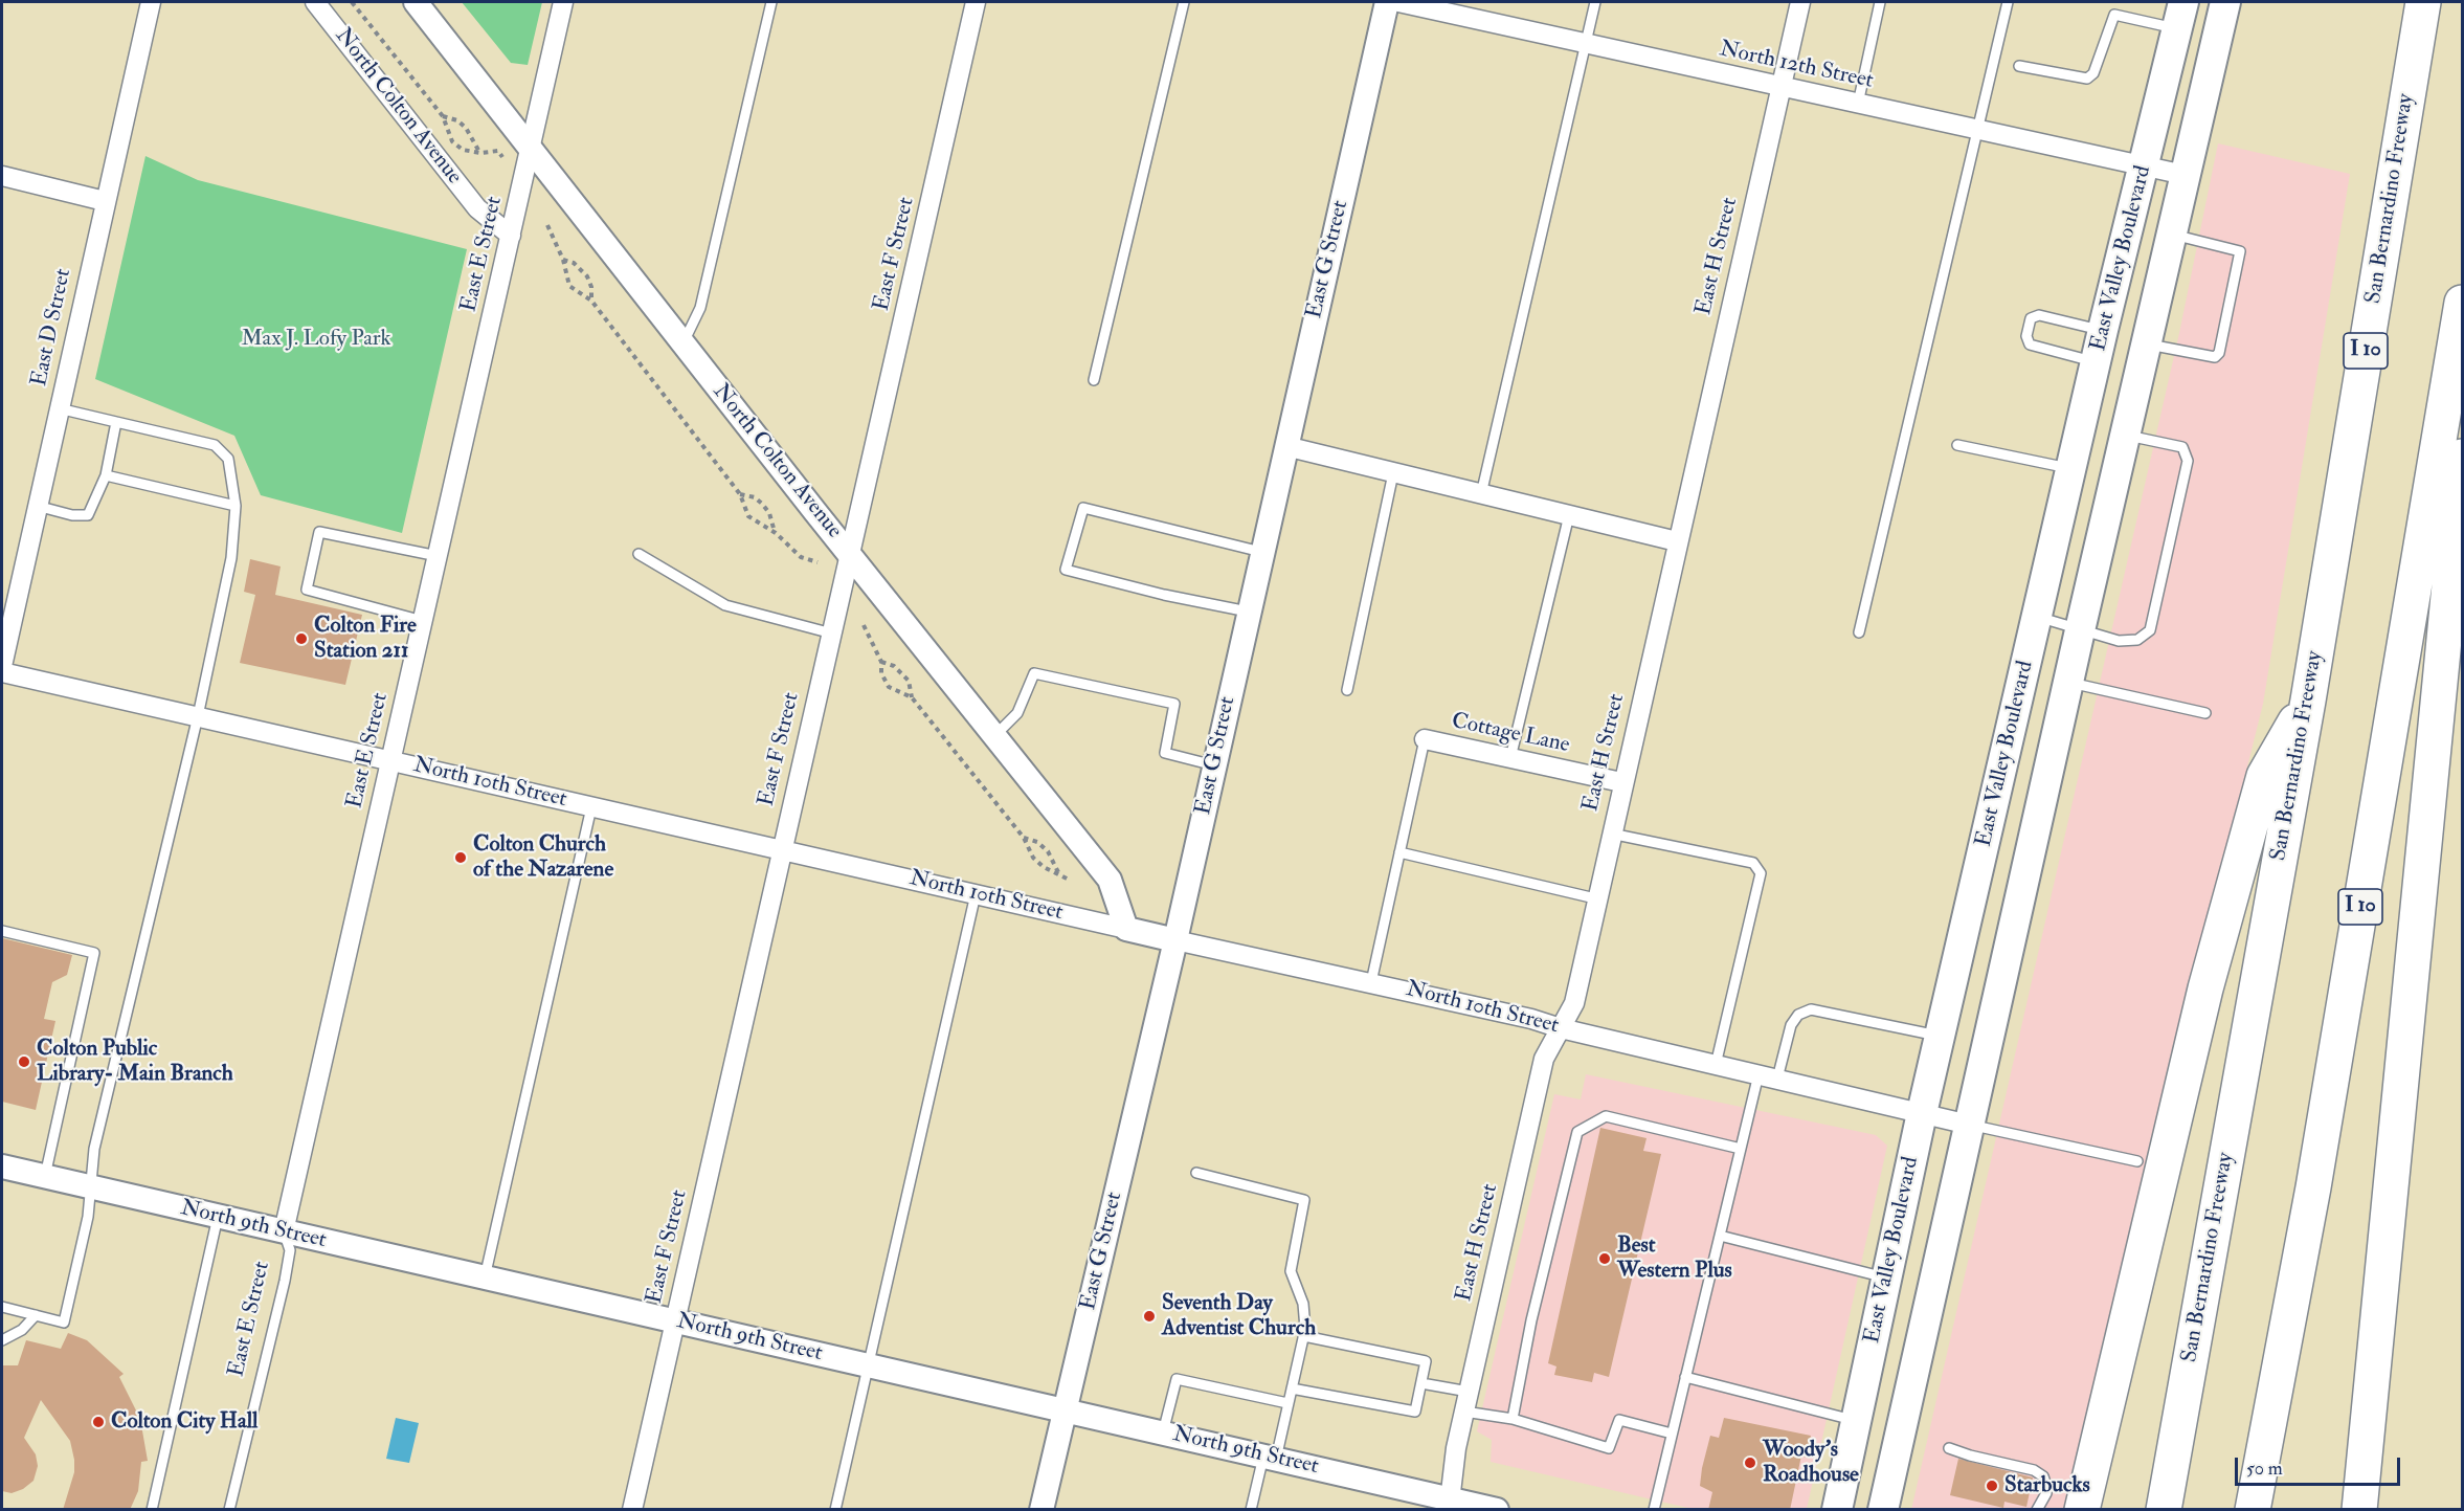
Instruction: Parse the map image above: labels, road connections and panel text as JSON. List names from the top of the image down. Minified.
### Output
{"streets":{"highway":["San Bernardino Freeway","I 10"],"main road":["East Valley Boulevard"],"street":["North 12th Street","North Colton Avenue","East E Street","East F Street","East H Street","East G Street","East D Street","Cottage Lane","North 10th Street","North 9th Street"]},"crossings":[["North 12th Street","East H Street"],["North 12th Street","East Valley Boulevard"],["North Colton Avenue","East E Street"],["North Colton Avenue","East F Street"],["North Colton Avenue","North 10th Street"],["East E Street","North 10th Street"],["East E Street","North 9th Street"],["East F Street","North 10th Street"],["East F Street","North 9th Street"],["East H Street","Cottage Lane"],["East H Street","North 10th Street"],["East H Street","North 9th Street"],["East Valley Boulevard","North 10th Street"],["East G Street","North 10th Street"],["East G Street","North 9th Street"]],"parks":["Max J. Lofy Park"],"places":["Colton Fire Station 211","Colton Church of the Nazarene","Colton Public Library- Main Branch","Best Western Plus","Seventh Day Adventist Church","Colton City Hall","Woody's Roadhouse","Starbucks"],"scale_bar":"50 m"}
